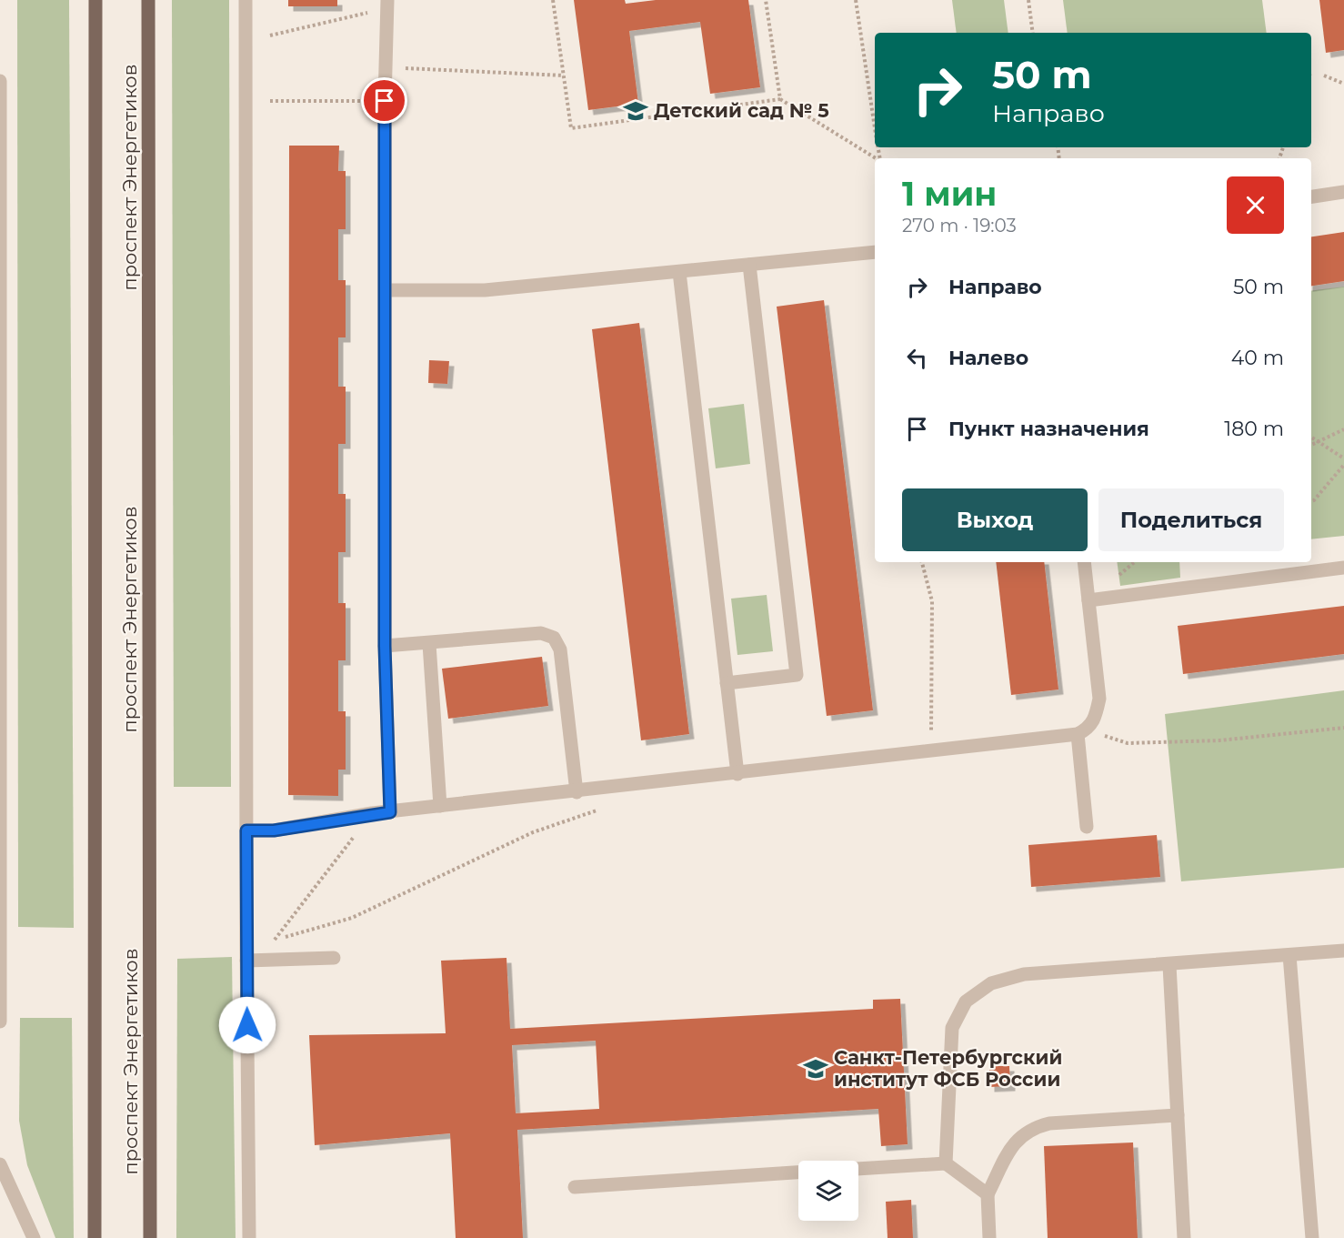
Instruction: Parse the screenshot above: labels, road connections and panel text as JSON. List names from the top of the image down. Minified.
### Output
{"streets":{"main road":["проспект Энергетиков"]},"places":{"school or university":["Детский сад № 5","Санкт-Петербургский институт ФСБ России"]},"page":{"turn":["50 m","Направо"],"heading":["1 мин","270 m · 19:03"],"list":[{"name":"Направо","value":"50 m"},{"name":"Налево","value":"40 m"},{"name":"Пункт назначения","value":"180 m"}],"buttons":["Выход","Поделиться"]}}
